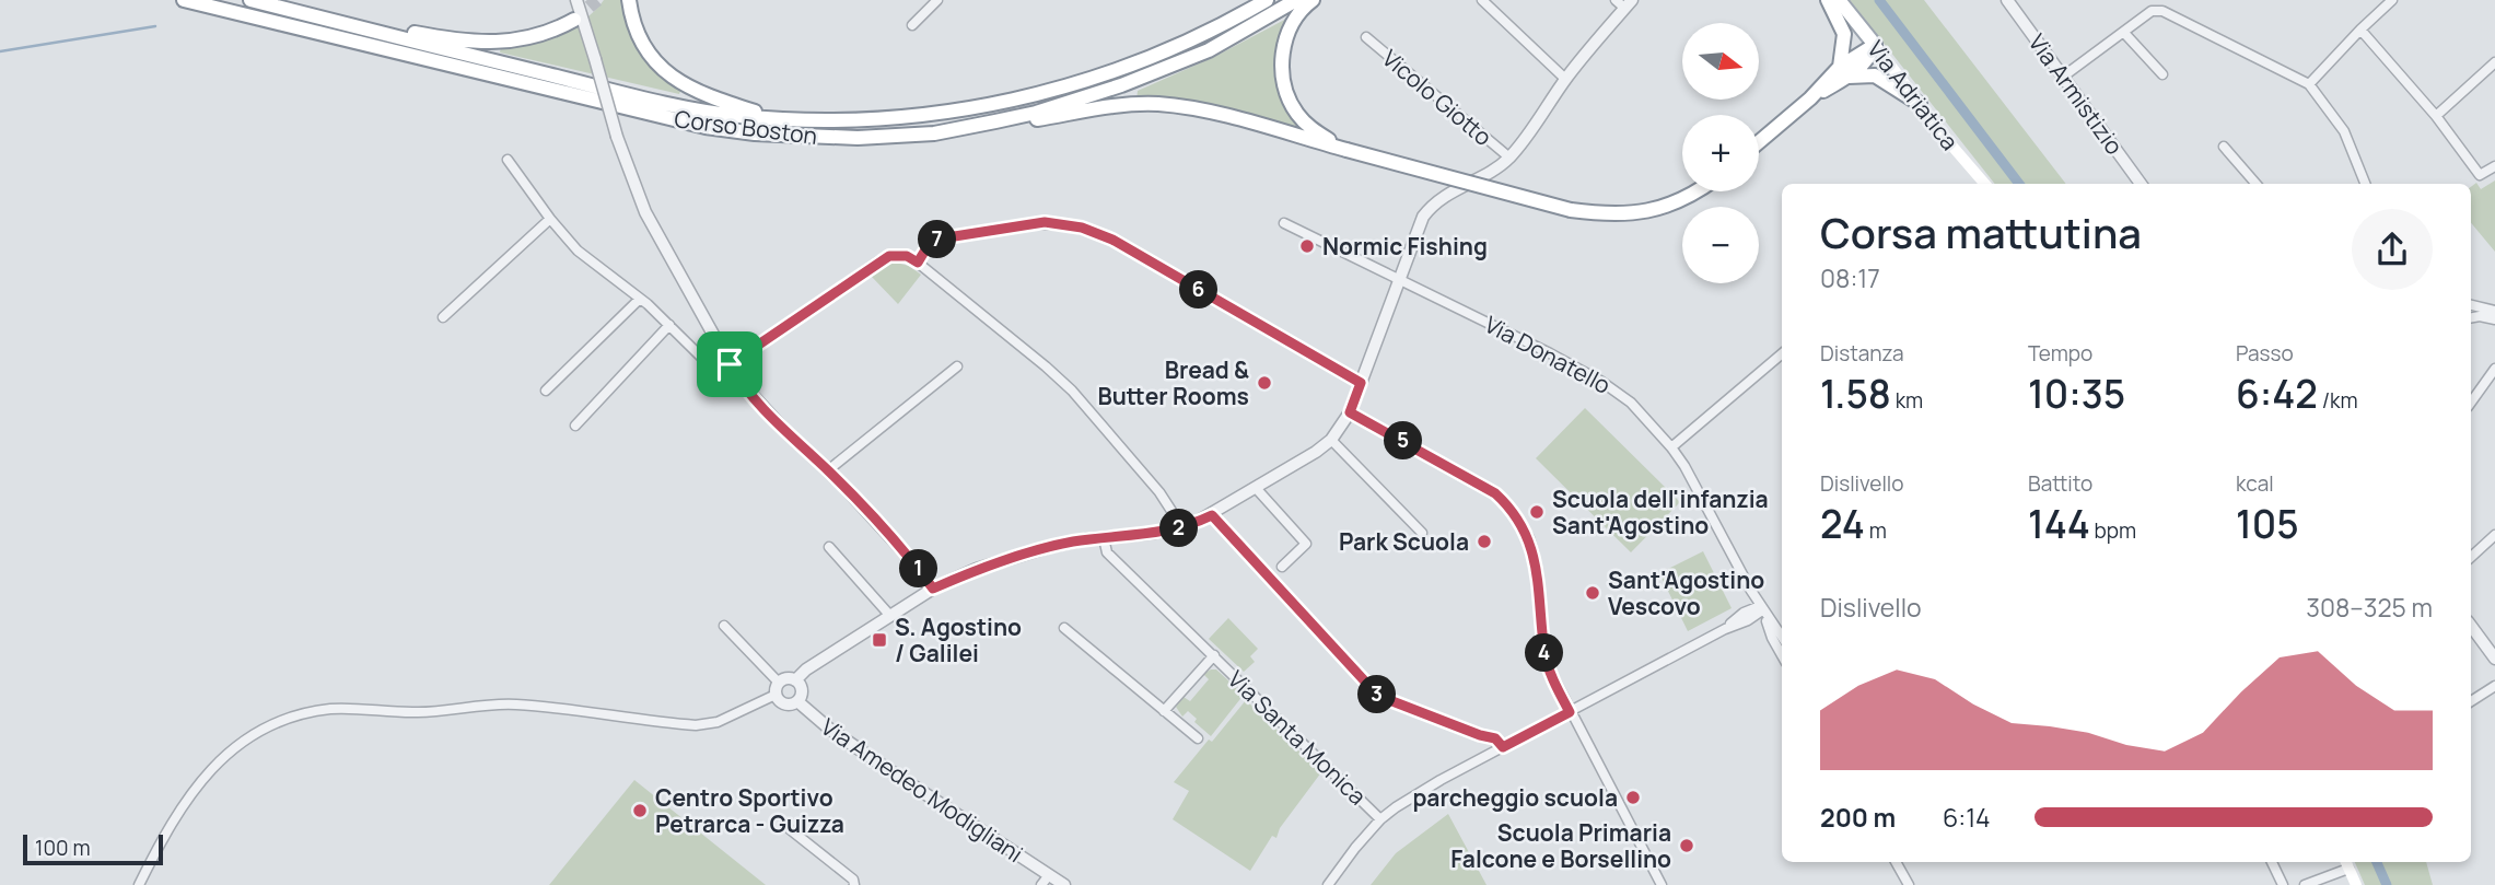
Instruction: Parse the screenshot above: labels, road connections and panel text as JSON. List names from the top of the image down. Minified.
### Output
{"streets":{"main road":["Via Adriatica","Corso Boston"],"street":["Via Armistizio","Vicolo Giotto","Via Donatello","Via Santa Monica","Via Amedeo Modigliani"]},"places":{"other":["Normic Fishing","Bread & Butter Rooms","Scuola dell'infanzia Sant'Agostino","Park Scuola","Sant'Agostino Vescovo","parcheggio scuola","Centro Sportivo Petrarca - Guizza","Scuola Primaria Falcone e Borsellino"],"transit":["S. Agostino / Galilei"]},"scale_bar":"100 m","north":"right","page":{"map_buttons":["+","−"],"heading":["Corsa mattutina","08:17"],"pins":["7","6","5","2","1","4","3"],"stats":[["Distanza","1.58 km"],["Tempo","10:35"],["Passo","6:42 /km"],["Dislivello","24 m"],["Battito","144 bpm"],["kcal","105"]],"chart":["Dislivello","308–325 m"],"list":[{"name":"200 m","note":"6:14"}],"scale":"100 m"}}
